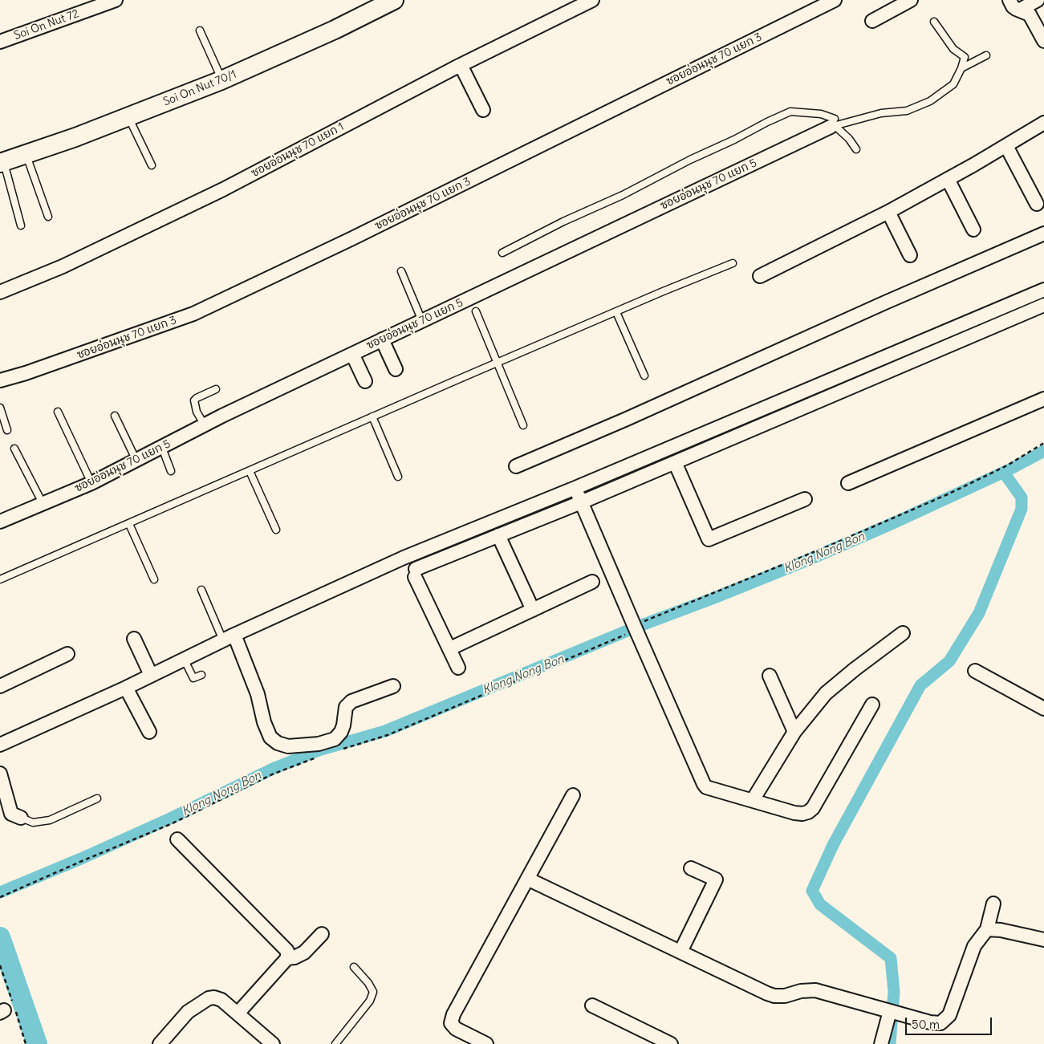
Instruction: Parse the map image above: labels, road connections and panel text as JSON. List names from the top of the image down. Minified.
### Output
{"streets":{"street":["Soi On Nut 72","ซอยอ่อนนุช 70 แยก 3","Soi On Nut 70/1","ซอยอ่อนนุช 70 แยก 1","ซอยอ่อนนุช 70 แยก 5"]},"water":["Klong Nong Bon"],"scale_bar":"50 m"}
